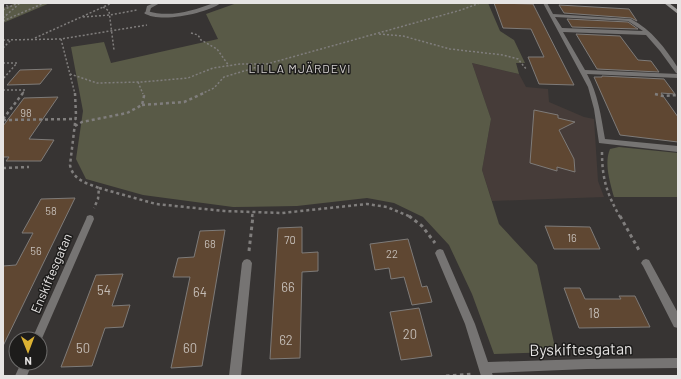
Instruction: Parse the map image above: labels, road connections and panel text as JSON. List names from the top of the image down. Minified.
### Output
{"streets":{"street":["Enskiftesgatan","Byskiftesgatan"]},"districts":["LILLA MJÄRDEVI"],"house_numbers":["98","58","16","70","68","56","22","66","54","64","18","20","62","50","60"],"north":"bottom"}
